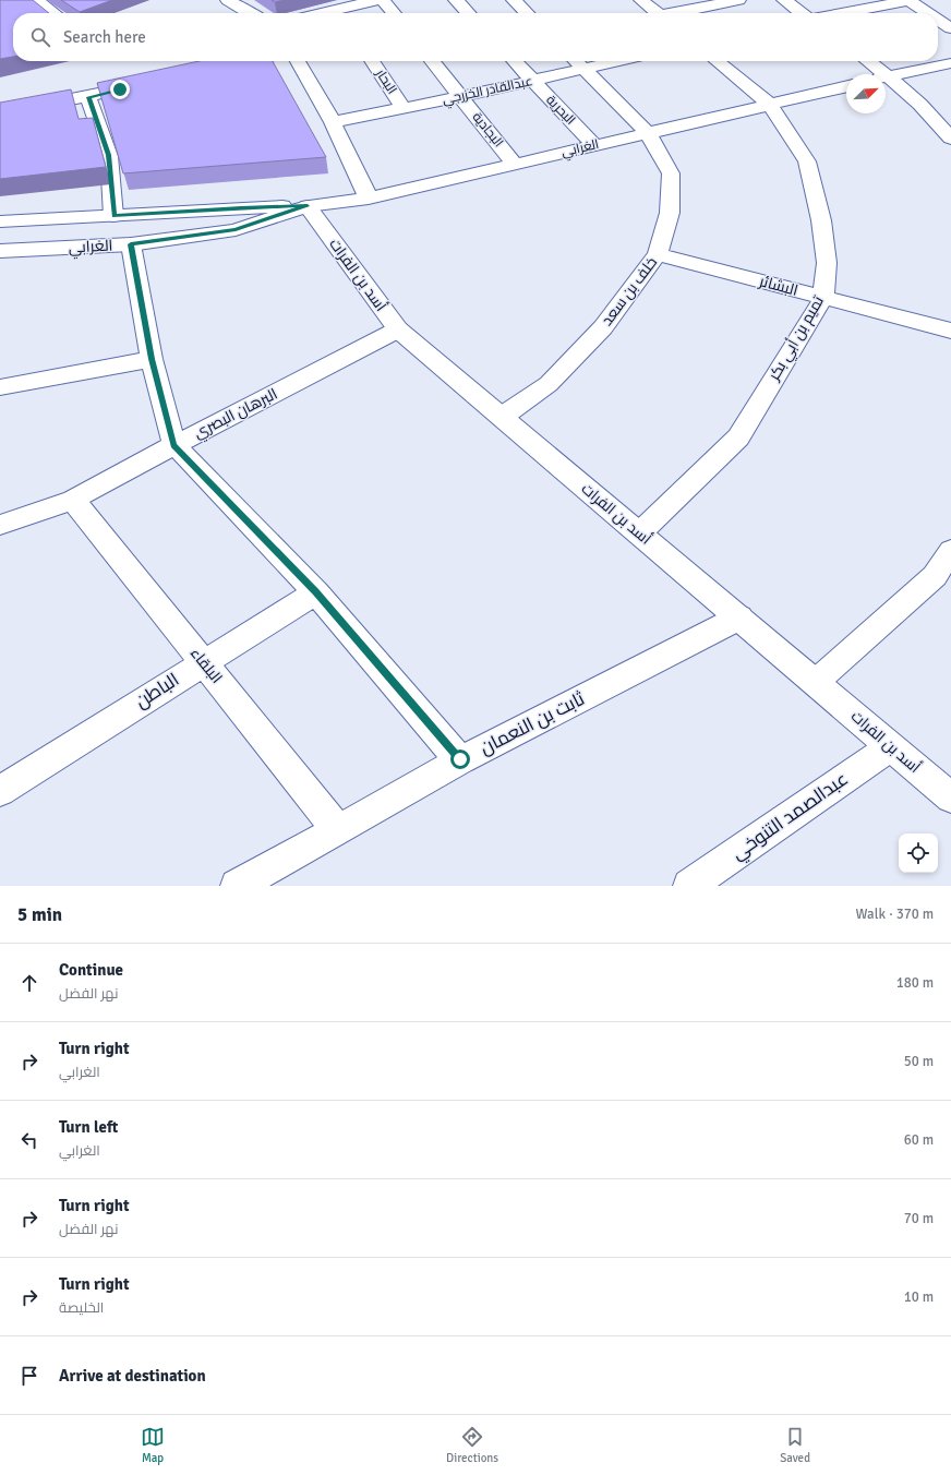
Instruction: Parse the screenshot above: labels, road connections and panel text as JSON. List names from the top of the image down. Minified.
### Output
{"streets":{"street":["البحار","عبدالقادر الخزرجي","البحرية","البجادية","الغرابي","أسد بن الفرات","البشائر","خلف بن سعد","تميم بن أبي بكر","البرهان البصري","البلقاء","الباطن","ثابت بن النعمان","عبدالصمد التنوخي"]},"crossings":[["البحار","عبدالقادر الخزرجي"],["عبدالقادر الخزرجي","البحرية"],["عبدالقادر الخزرجي","البجادية"],["عبدالقادر الخزرجي","خلف بن سعد"],["البحرية","الغرابي"],["البجادية","الغرابي"],["الغرابي","أسد بن الفرات"],["الغرابي","خلف بن سعد"],["الغرابي","تميم بن أبي بكر"],["أسد بن الفرات","خلف بن سعد"],["أسد بن الفرات","تميم بن أبي بكر"],["أسد بن الفرات","البرهان البصري"],["أسد بن الفرات","ثابت بن النعمان"],["أسد بن الفرات","عبدالصمد التنوخي"],["البشائر","خلف بن سعد"],["البشائر","تميم بن أبي بكر"],["البرهان البصري","البلقاء"],["البلقاء","الباطن"],["البلقاء","ثابت بن النعمان"]],"north":"top right","page":{"search":"Search here","heading":["5 min","Walk · 370 m"],"list":[["Continue","نهر الفضل","180 m"],["Turn right","الغرابي","50 m"],["Turn left","الغرابي","60 m"],["Turn right","نهر الفضل","70 m"],["Turn right","الخليصة","10 m"],"Arrive at destination"],"nav":["Map","Directions","Saved"]}}
